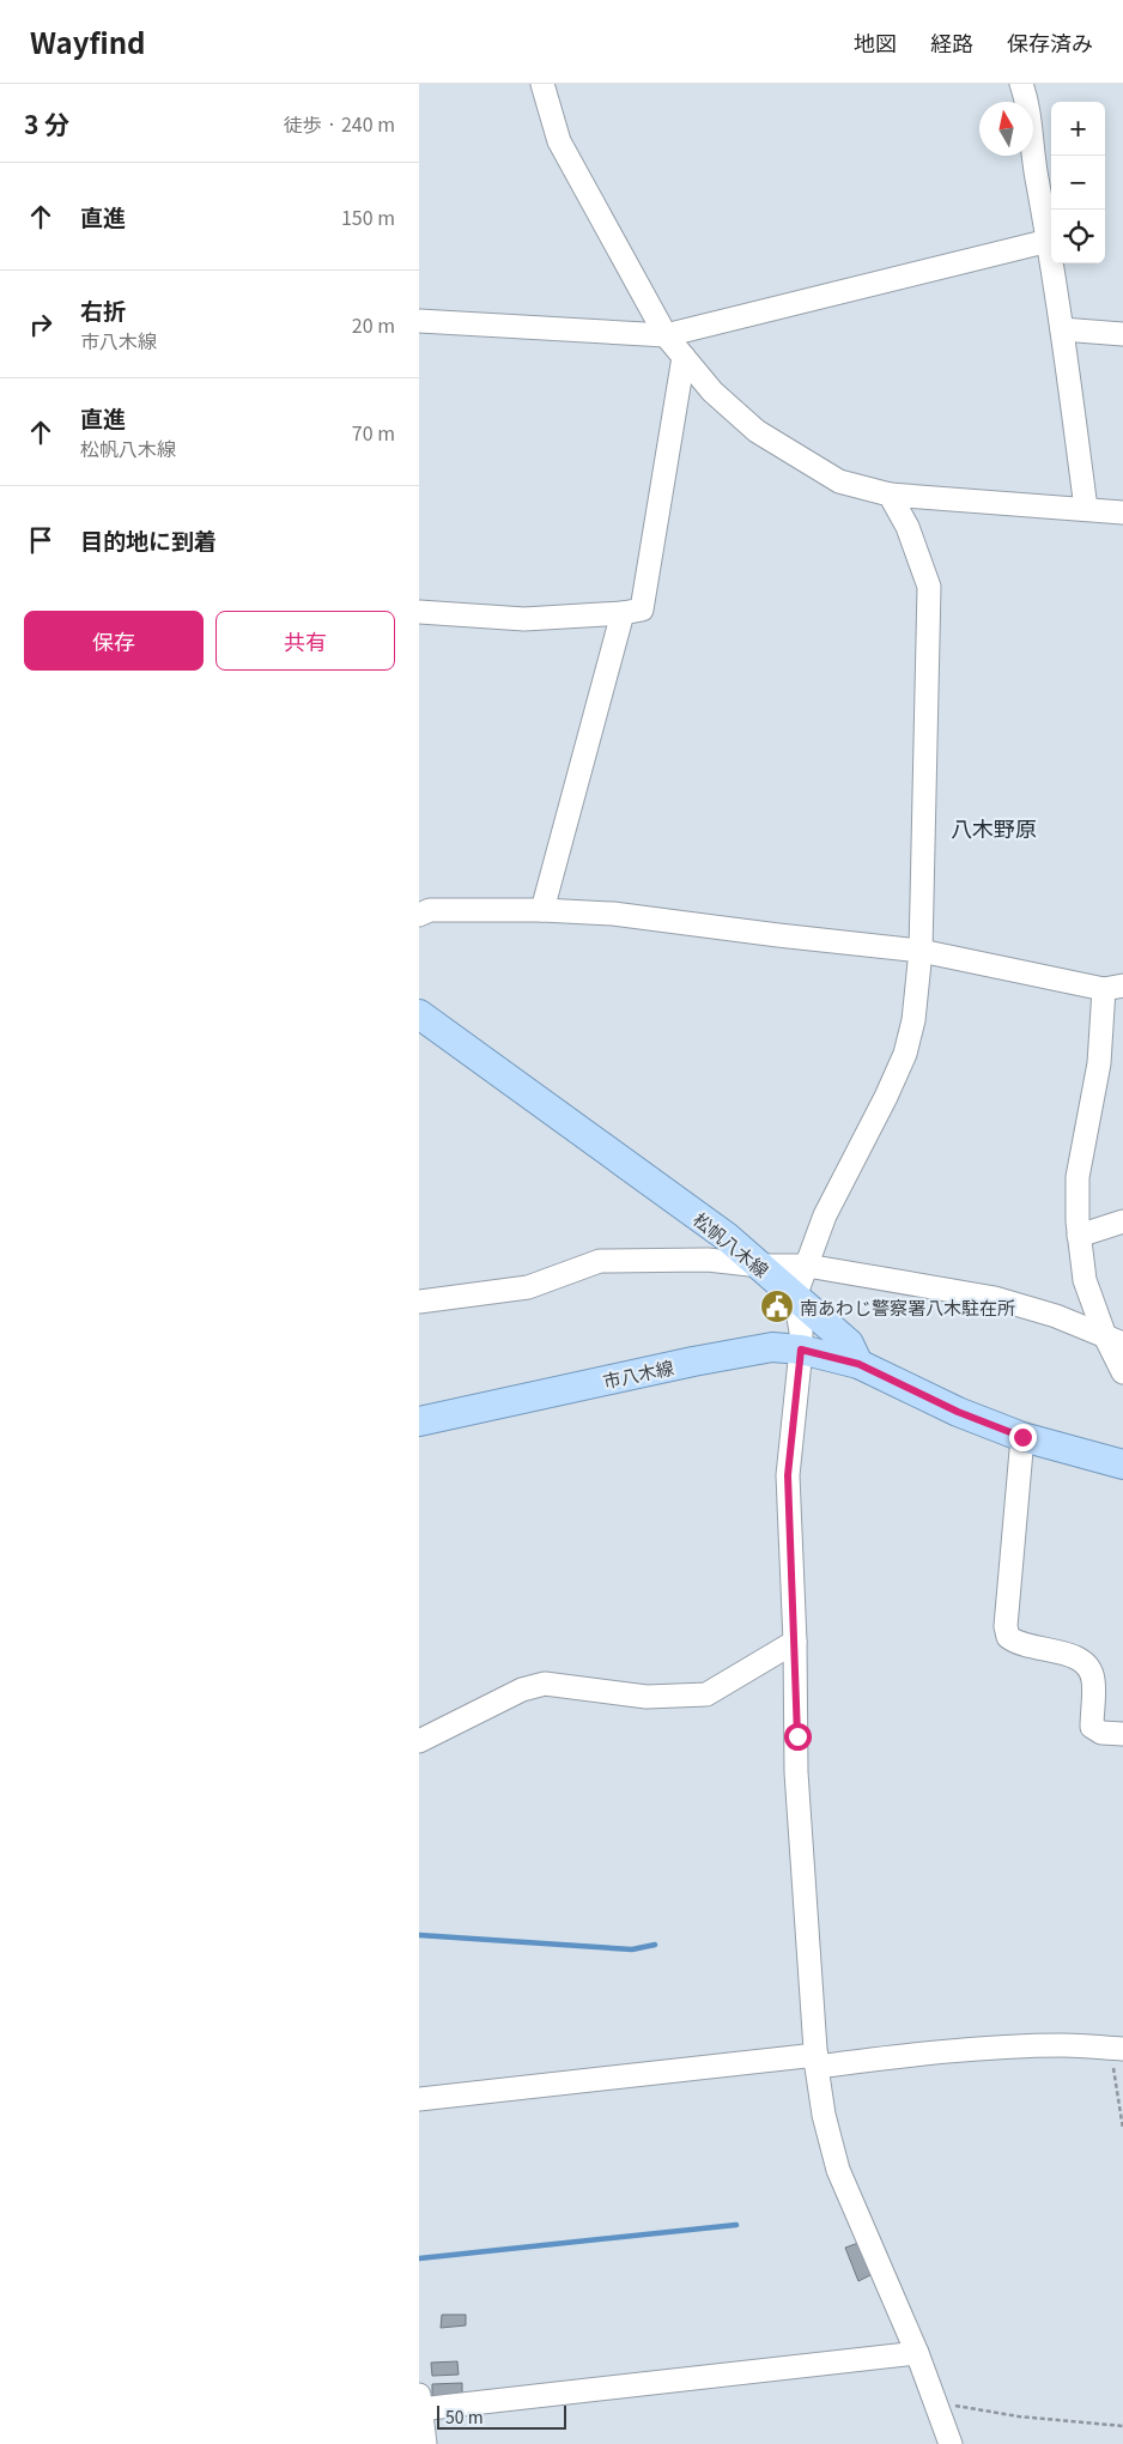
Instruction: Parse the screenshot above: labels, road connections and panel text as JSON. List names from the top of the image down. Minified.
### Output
{"streets":{"main road":["松帆八木線","市八木線"]},"crossings":[["松帆八木線","市八木線"]],"districts":["八木野原"],"places":{"public building":["南あわじ警察署八木駐在所"]},"scale_bar":"50 m","north":"top","page":{"header":"Wayfind","nav":["地図","経路","保存済み"],"heading":["3 分","徒歩 · 240 m"],"map_buttons":["+","−"],"list":[["直進","150 m"],["右折","市八木線","20 m"],["直進","松帆八木線","70 m"],"目的地に到着"],"buttons":["保存","共有"],"scale":"50 m"}}
